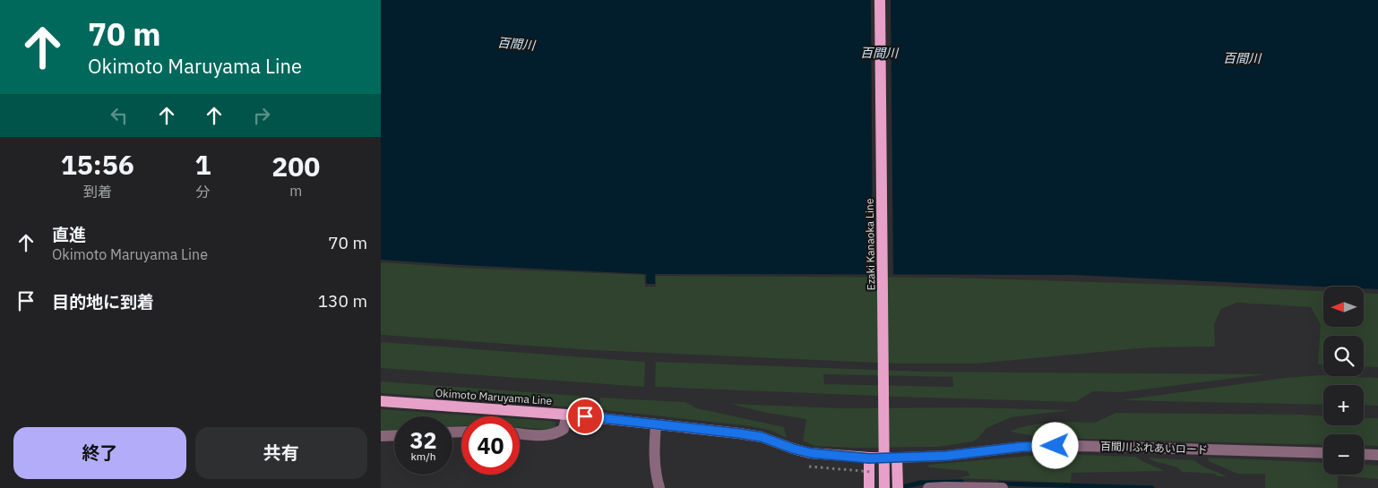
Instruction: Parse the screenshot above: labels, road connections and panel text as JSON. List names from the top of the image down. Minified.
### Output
{"streets":{"main road":["Ezaki Kanaoka Line","Okimoto Maruyama Line"],"street":["百間川ふれあいロード"]},"crossings":[["Okimoto Maruyama Line","百間川ふれあいロード"]],"water":["百間川"],"north":"left","page":{"turn":["70 m","Okimoto Maruyama Line"],"eta":["15:56","到着","1","分","200","m"],"list":[{"name":"直進","note":"Okimoto Maruyama Line","value":"70 m"},{"name":"目的地に到着","value":"130 m"}],"map_buttons":["+","−"],"speed":"32 km/h","limit":"40","buttons":["終了","共有"]}}
